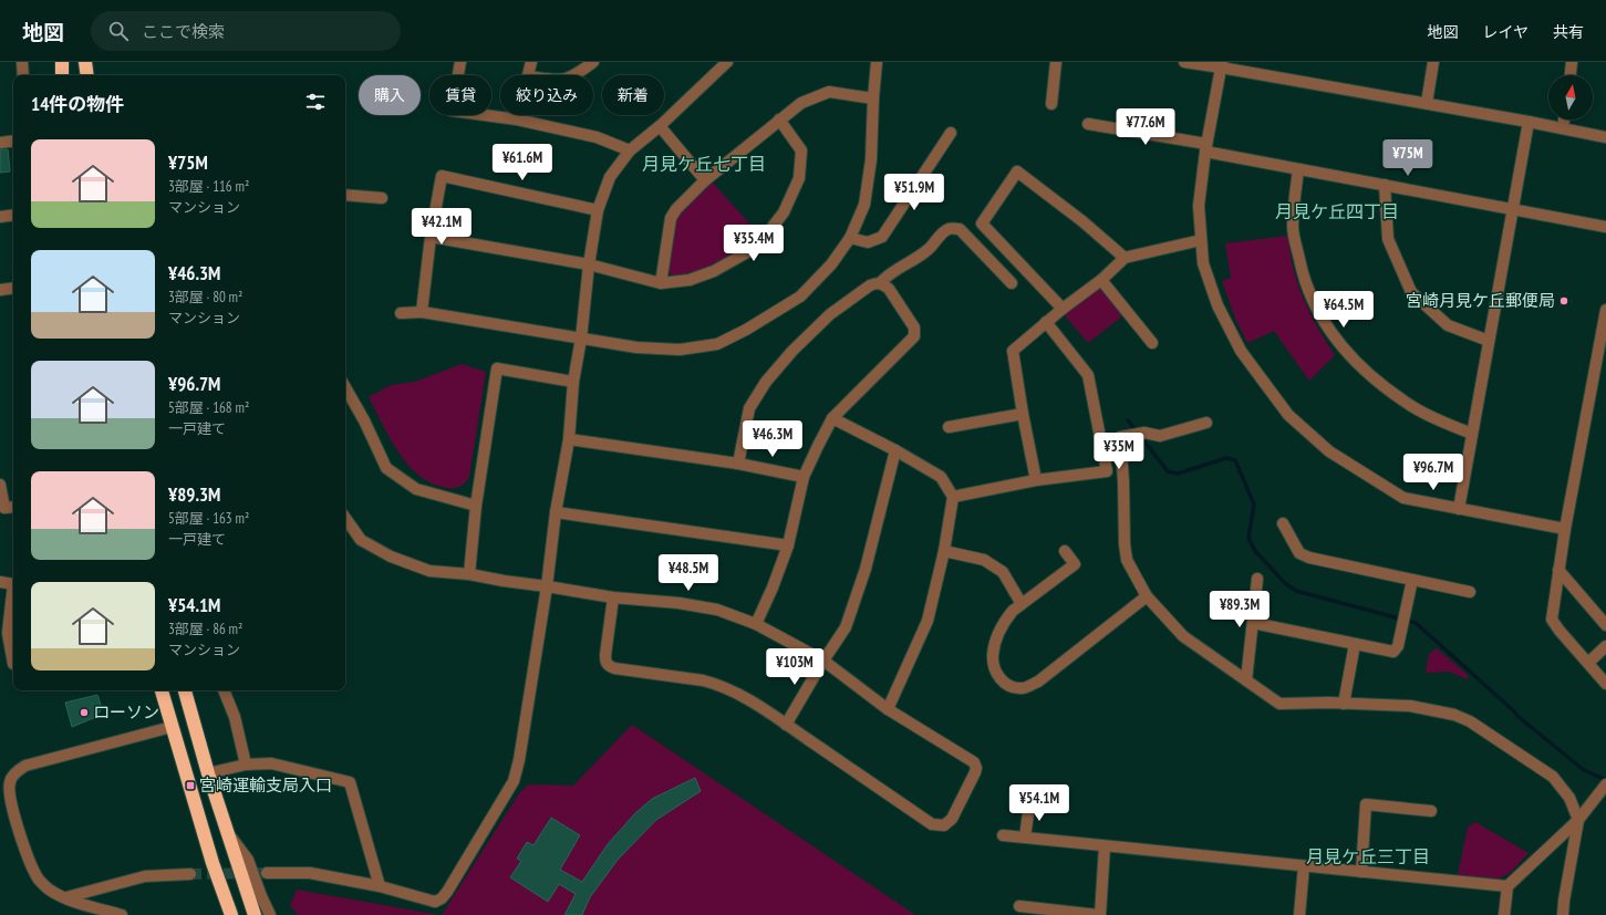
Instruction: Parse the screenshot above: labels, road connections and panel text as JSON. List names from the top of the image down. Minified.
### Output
{"districts":["月見ケ丘七丁目","月見ケ丘四丁目","月見ケ丘三丁目"],"places":{"other":["宮崎月見ケ丘郵便局","ローソン"],"transit":["宮崎運輸支局入口"]},"north":"top","page":{"header":"地図","search":"ここで検索","nav":["地図","レイヤ","共有"],"chip":["購入","賃貸","絞り込み","新着"],"heading":"14件の物件","price":["¥77.6M","¥75M","¥61.6M","¥51.9M","¥42.1M","¥35.4M","¥64.5M","¥46.3M","¥35M","¥96.7M","¥48.5M","¥89.3M","¥103M","¥54.1M"],"list":[{"name":"¥75M","note":"3部屋 · 116 m² · マンション"},{"name":"¥46.3M","note":"3部屋 · 80 m² · マンション"},{"name":"¥96.7M","note":"5部屋 · 168 m² · 一戸建て"},{"name":"¥89.3M","note":"5部屋 · 163 m² · 一戸建て"},{"name":"¥54.1M","note":"3部屋 · 86 m² · マンション"}]}}
